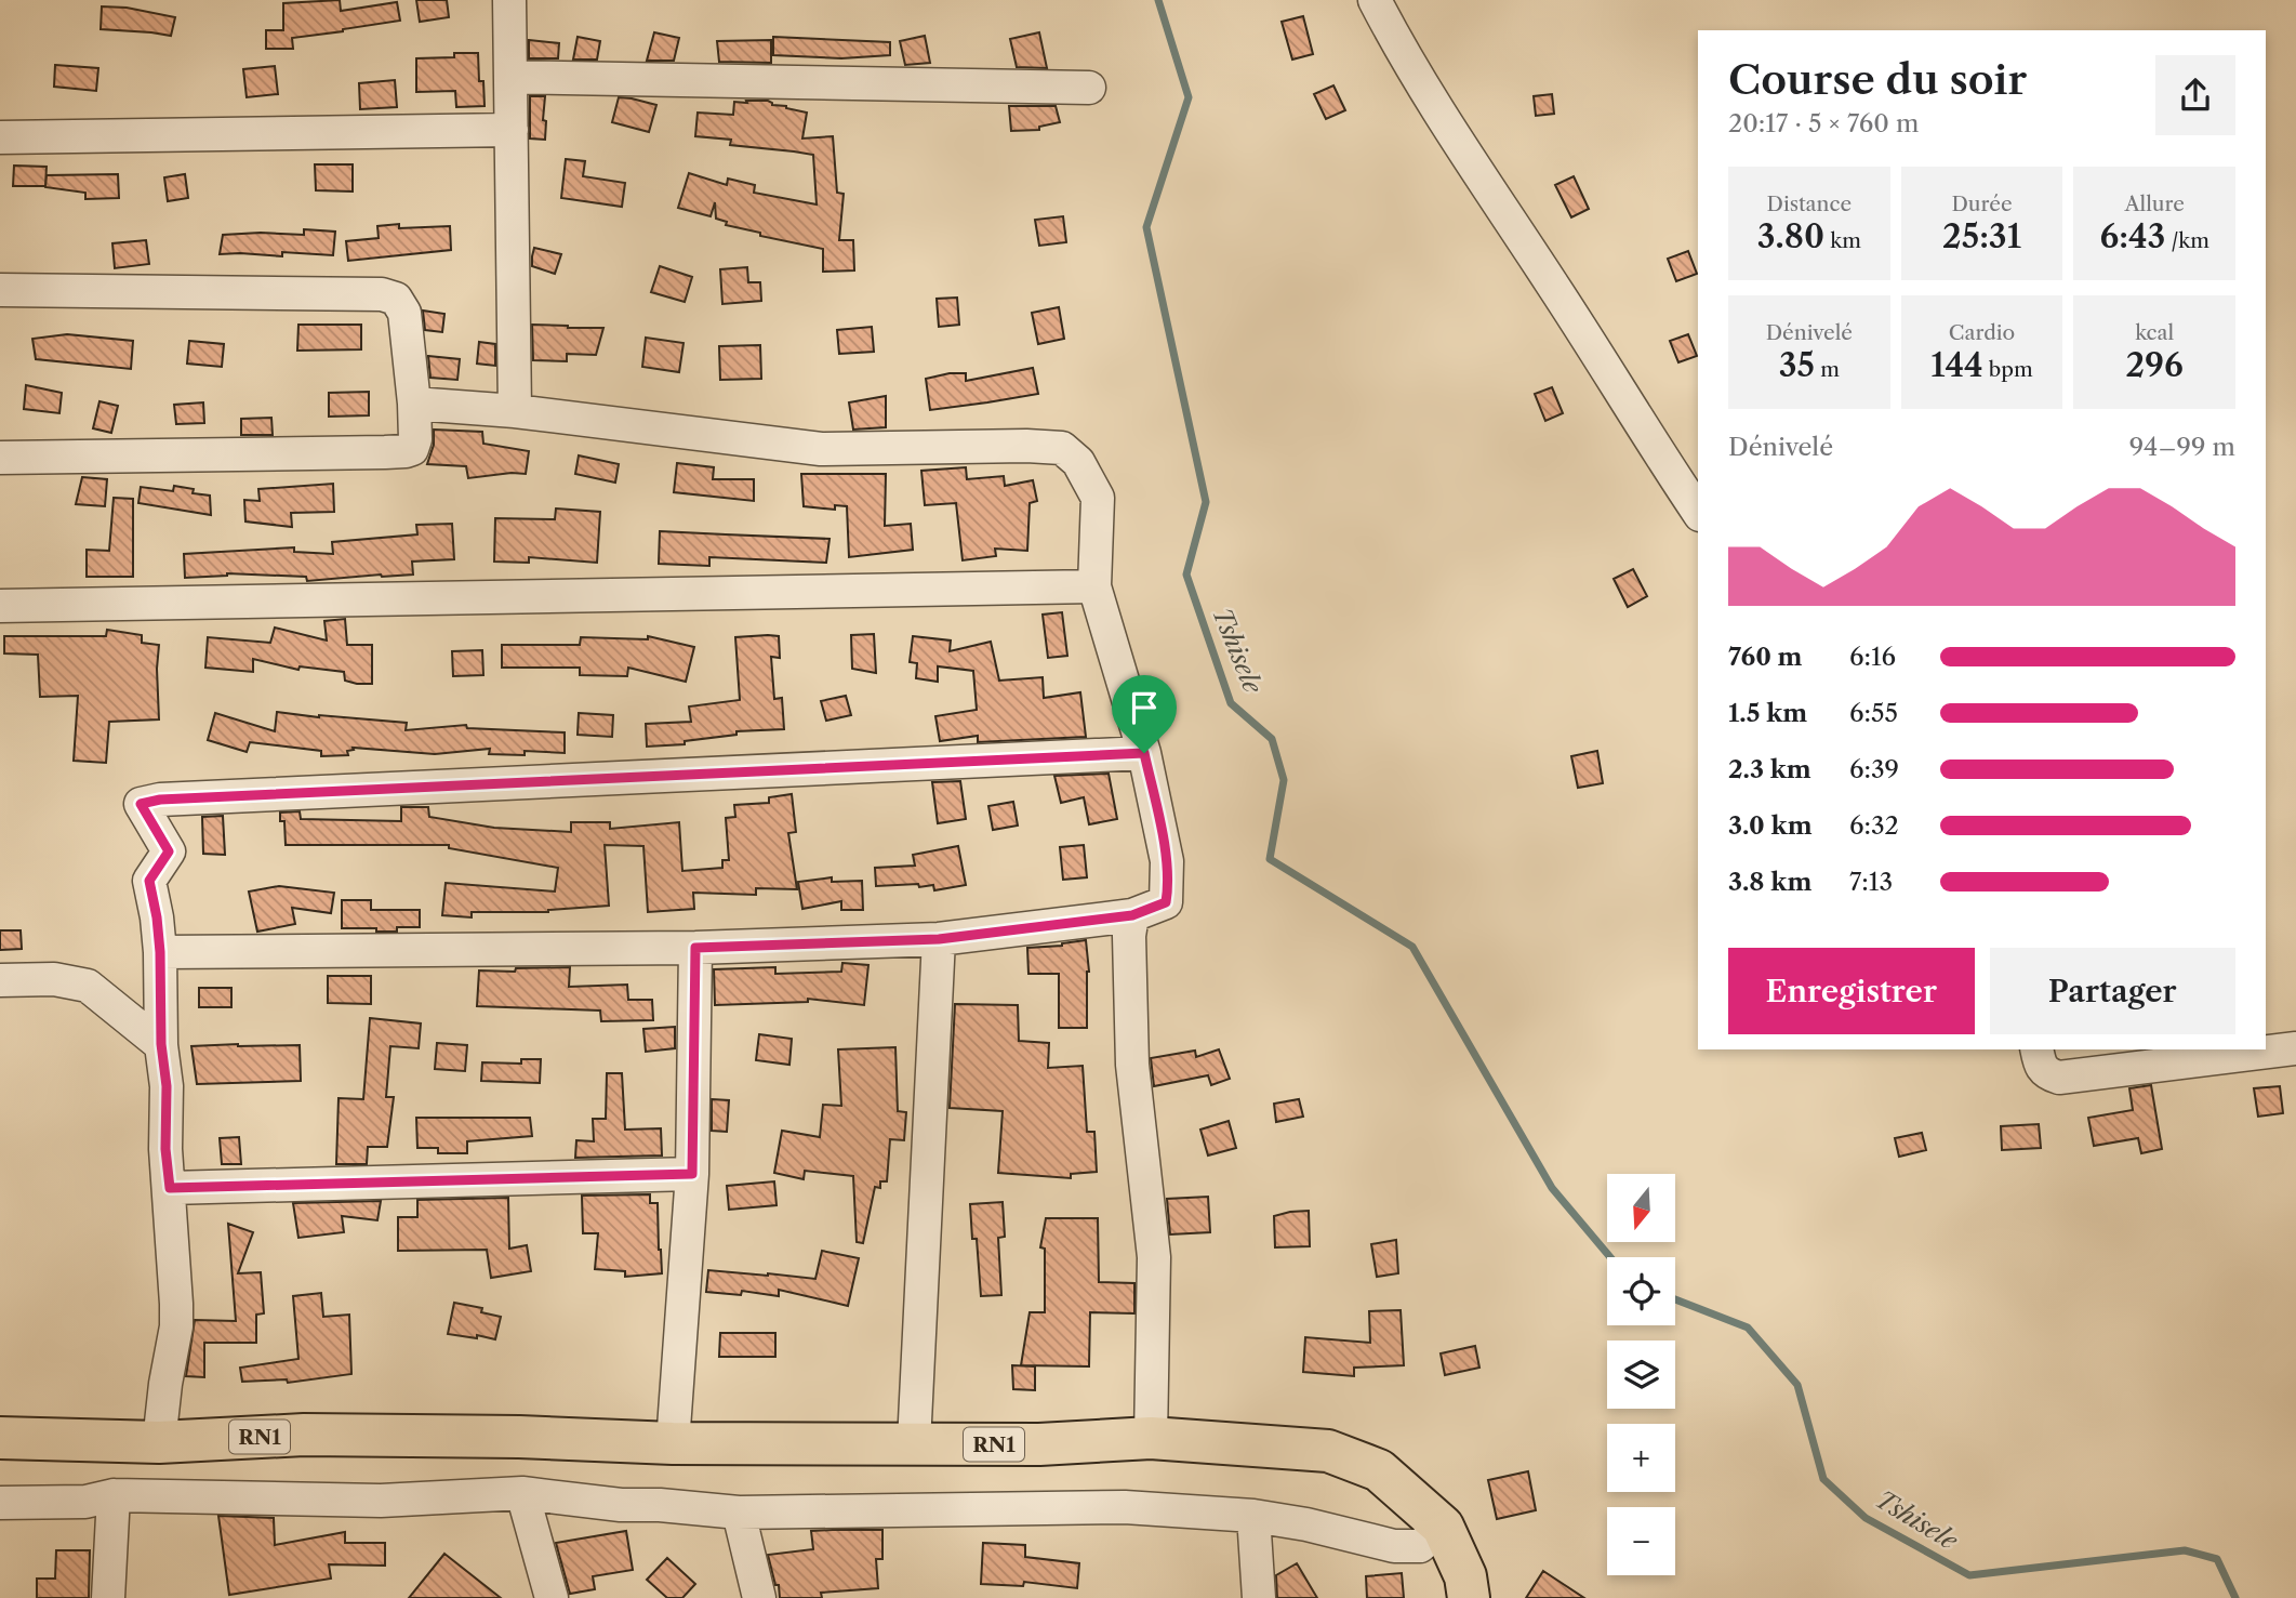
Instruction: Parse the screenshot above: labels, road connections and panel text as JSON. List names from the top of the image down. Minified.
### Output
{"streets":{"highway":["RN1"]},"water":["Tshisele"],"north":"bottom","page":{"heading":["Course du soir","20:17 · 5 × 760 m"],"stats":[["Distance","3.80 km"],["Durée","25:31"],["Allure","6:43 /km"],["Dénivelé","35 m"],["Cardio","144 bpm"],["kcal","296"]],"chart":["Dénivelé","94–99 m"],"list":[{"name":"760 m","note":"6:16"},{"name":"1.5 km","note":"6:55"},{"name":"2.3 km","note":"6:39"},{"name":"3.0 km","note":"6:32"},{"name":"3.8 km","note":"7:13"}],"buttons":["Enregistrer","Partager"],"map_buttons":["+","−"]}}
